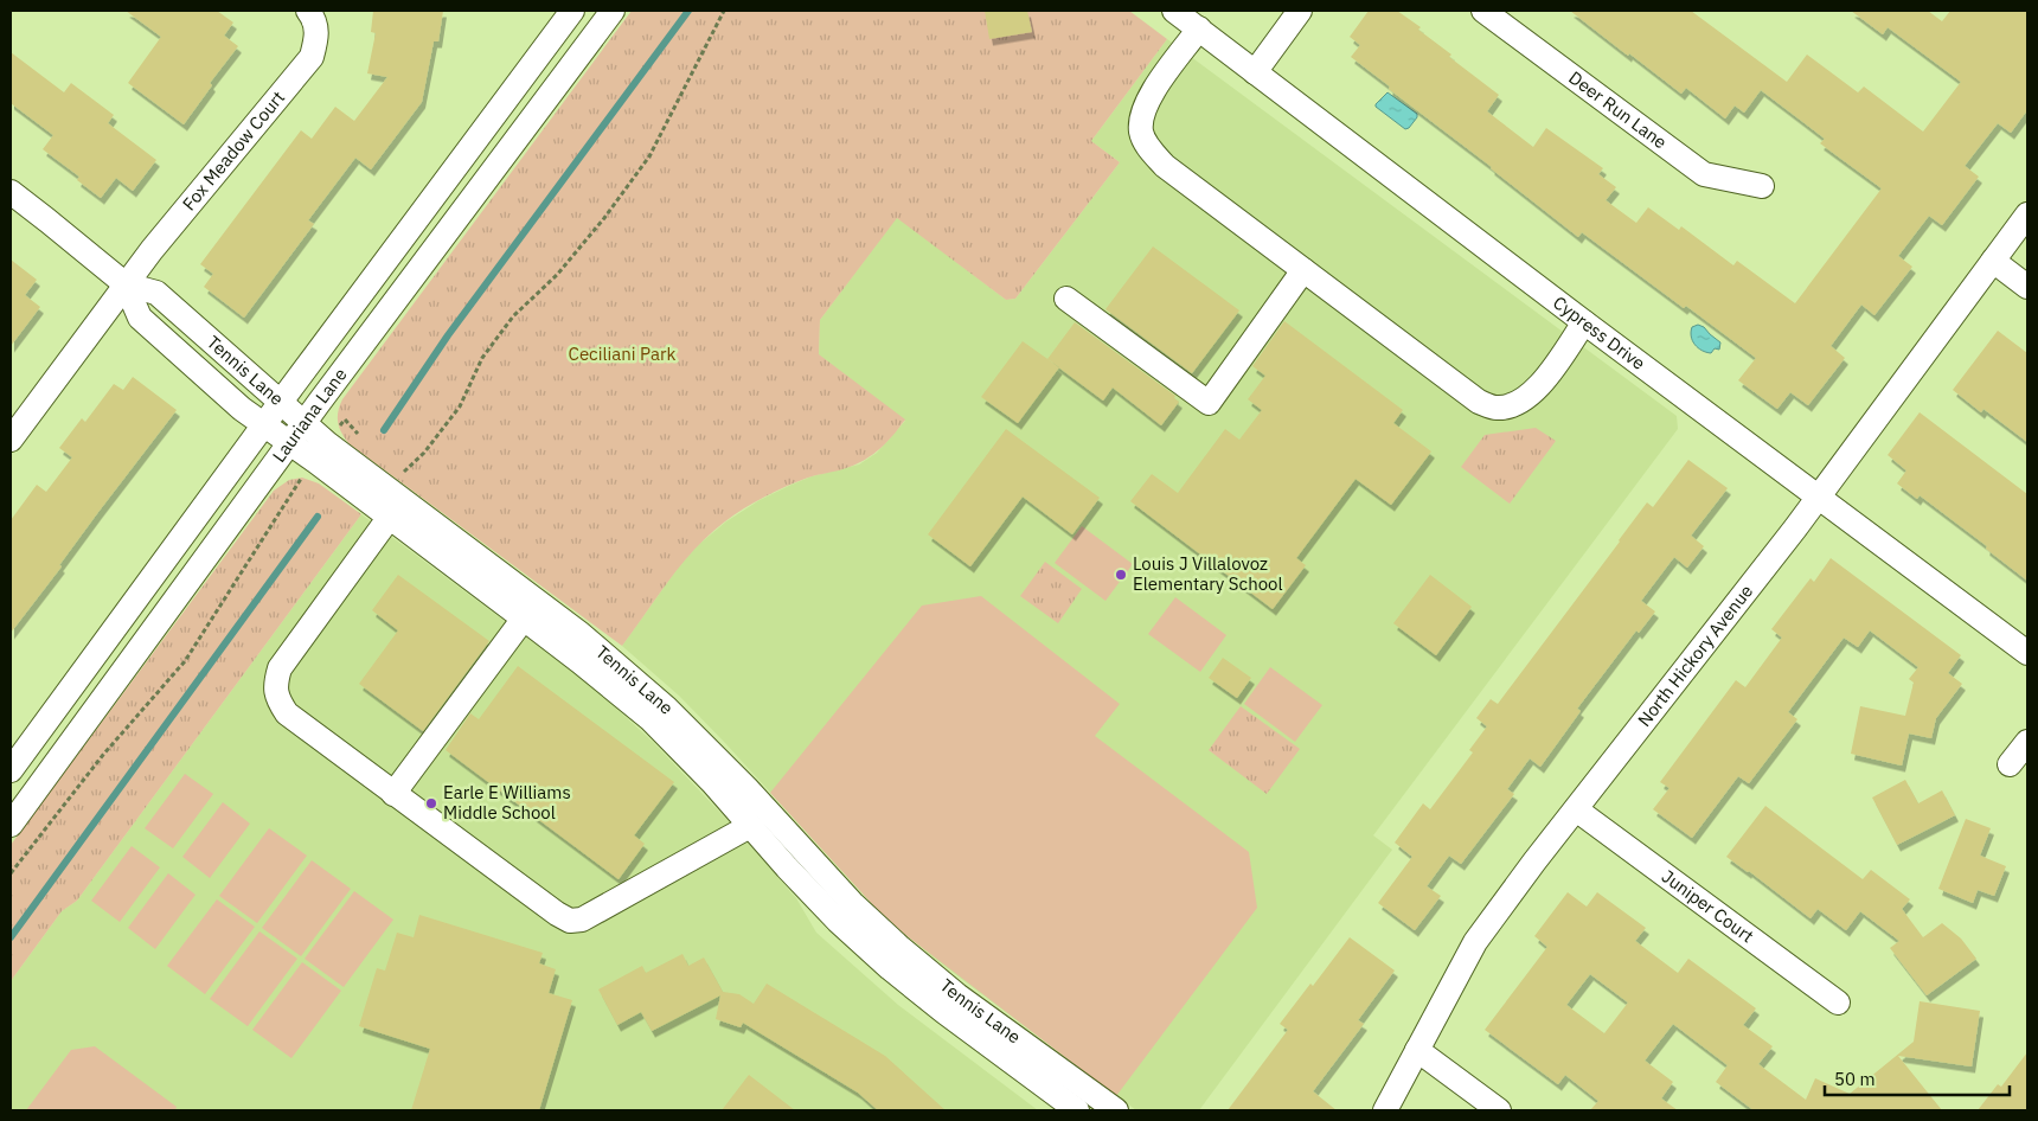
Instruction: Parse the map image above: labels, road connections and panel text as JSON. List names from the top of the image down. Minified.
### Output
{"streets":{"street":["Deer Run Lane","Fox Meadow Court","Cypress Drive","Tennis Lane","Lauriana Lane","North Hickory Avenue","Juniper Court"]},"crossings":[["Fox Meadow Court","Tennis Lane"],["Cypress Drive","North Hickory Avenue"],["Tennis Lane","Lauriana Lane"],["North Hickory Avenue","Juniper Court"]],"parks":["Ceciliani Park"],"places":["Louis J Villalovoz Elementary School","Earle E Williams Middle School"],"scale_bar":"50 m"}
